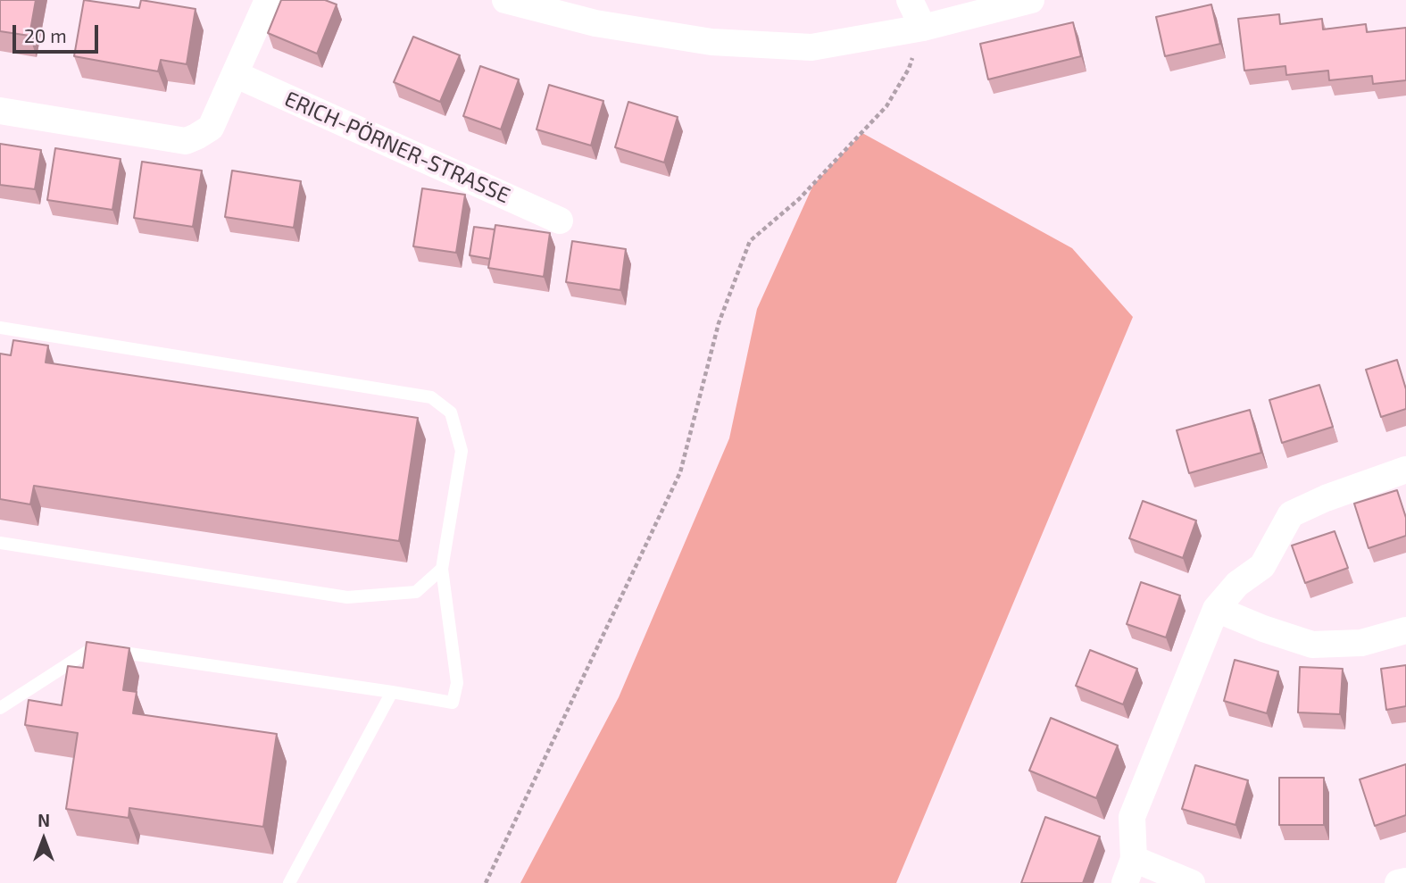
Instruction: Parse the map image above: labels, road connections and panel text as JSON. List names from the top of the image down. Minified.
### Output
{"streets":{"street":["ERICH-PÖRNER-STRASSE"]},"scale_bar":"20 m","north":"top"}
